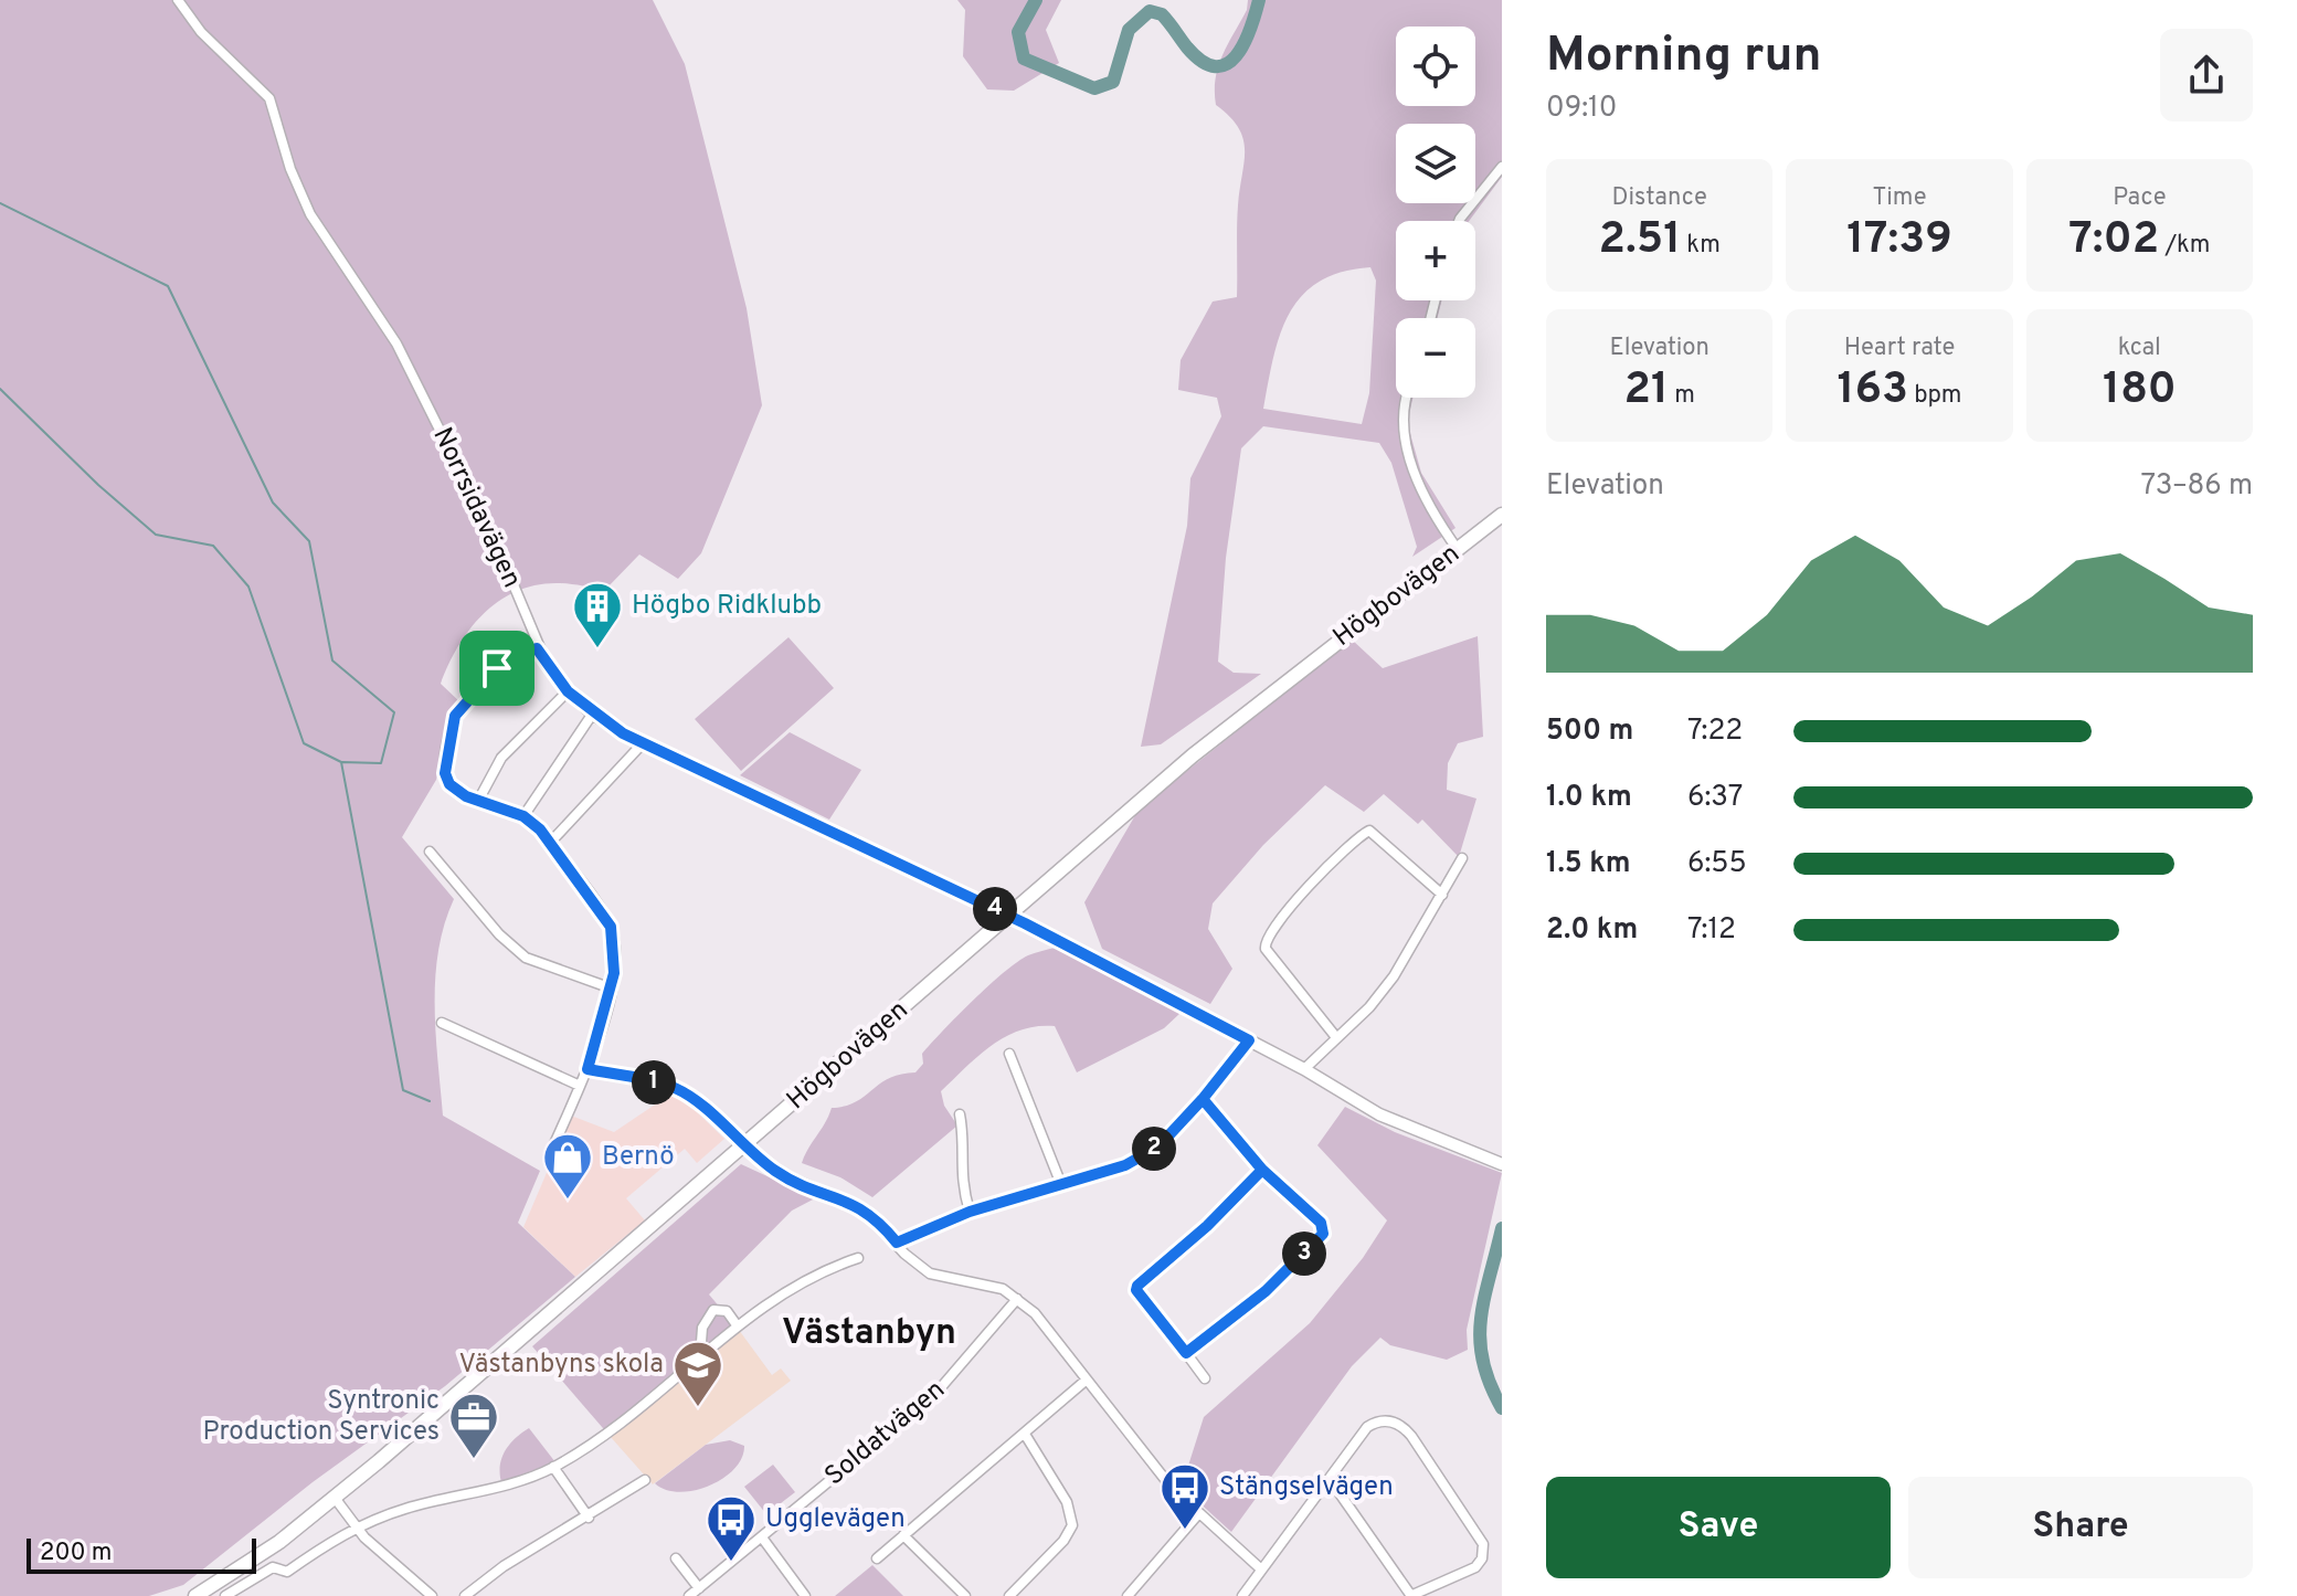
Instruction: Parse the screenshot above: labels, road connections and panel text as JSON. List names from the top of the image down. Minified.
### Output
{"streets":{"main road":["Högbovägen"],"street":["Norrsidavägen","Soldatvägen"]},"crossings":[["Norrsidavägen","Högbovägen"]],"districts":["Västanbyn"],"places":{"building":["Högbo Ridklubb"],"shop":["Bernö"],"school or university":["Västanbyns skola"],"office":["Syntronic Production Services"],"bus stop":["Stängselvägen","Ugglevägen"]},"scale_bar":"200 m","page":{"heading":["Morning run","09:10"],"map_buttons":["+","−"],"stats":[["Distance","2.51 km"],["Time","17:39"],["Pace","7:02 /km"],["Elevation","21 m"],["Heart rate","163 bpm"],["kcal","180"]],"chart":["Elevation","73–86 m"],"list":[{"name":"500 m","note":"7:22"},{"name":"1.0 km","note":"6:37"},{"name":"1.5 km","note":"6:55"},{"name":"2.0 km","note":"7:12"}],"pins":["4","1","2","3"],"buttons":["Save","Share"],"scale":"200 m"}}
